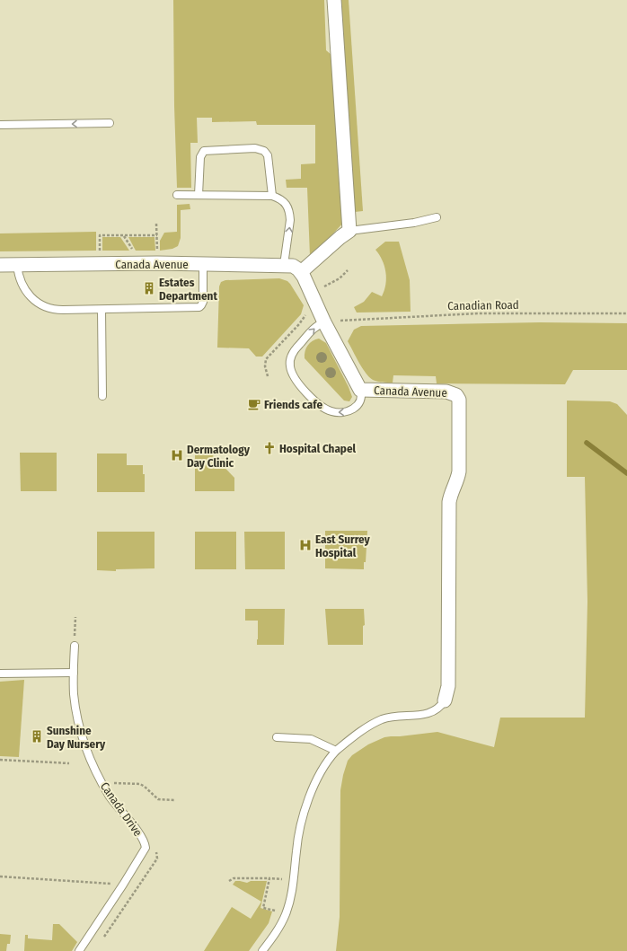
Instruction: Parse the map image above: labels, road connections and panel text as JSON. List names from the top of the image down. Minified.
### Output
{"streets":{"street":["Canada Avenue"],"lane":["Canada Drive"],"path":["Canadian Road"]},"places":{"building":["Estates Department","Sunshine Day Nursery"],"cafe":["Friends cafe"],"church":["Hospital Chapel"],"hospital":["Dermatology Day Clinic","East Surrey Hospital"]}}
